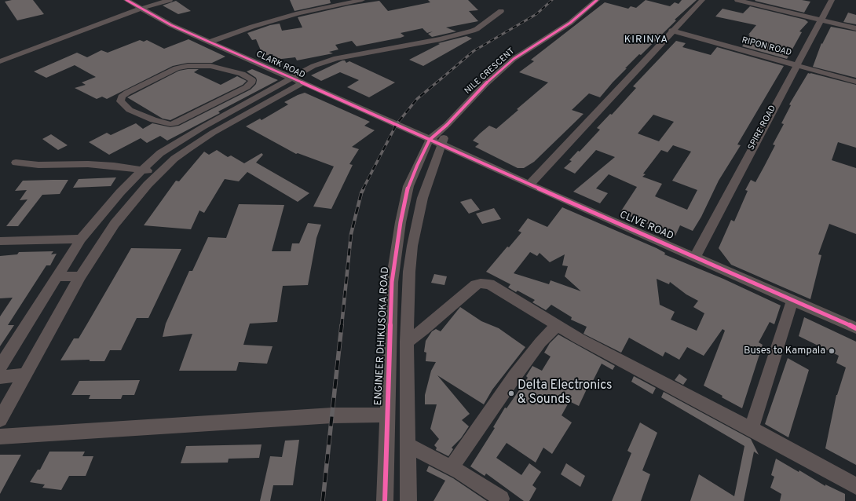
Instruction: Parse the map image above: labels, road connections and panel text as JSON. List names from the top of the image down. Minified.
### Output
{"streets":{"street":["RIPON ROAD","CLARK ROAD","NILE CRESCENT","SPIRE ROAD","CLIVE ROAD","ENGINEER DHIKUSOKA ROAD"]},"crossings":[["RIPON ROAD","SPIRE ROAD"],["CLARK ROAD","CLIVE ROAD"],["CLARK ROAD","ENGINEER DHIKUSOKA ROAD"],["NILE CRESCENT","ENGINEER DHIKUSOKA ROAD"],["SPIRE ROAD","CLIVE ROAD"],["CLIVE ROAD","ENGINEER DHIKUSOKA ROAD"]],"districts":["KIRINYA"],"places":["Buses to Kampala","Delta Electronics & Sounds"]}
